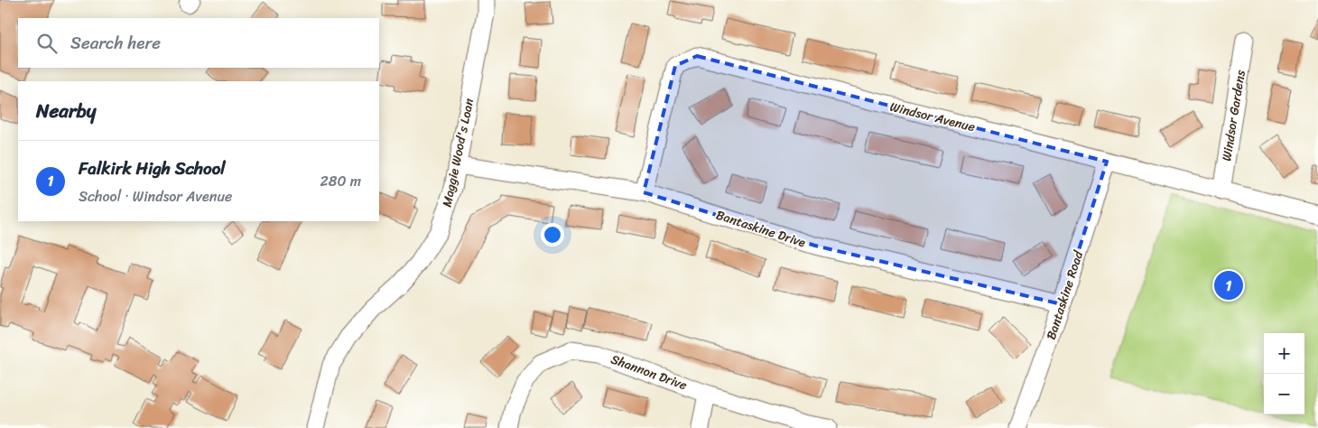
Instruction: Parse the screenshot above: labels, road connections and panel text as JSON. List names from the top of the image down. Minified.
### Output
{"streets":{"street":["Windsor Gardens","Windsor Avenue","Maggie Wood's Loan","Bantaskine Drive","Bantaskine Road","Shannon Drive"]},"crossings":[["Windsor Gardens","Windsor Avenue"],["Windsor Avenue","Bantaskine Drive"],["Windsor Avenue","Bantaskine Road"],["Maggie Wood's Loan","Bantaskine Drive"],["Bantaskine Drive","Bantaskine Road"]],"page":{"search":"Search here","heading":"Nearby","list":[{"mark":"1","name":"Falkirk High School","note":"School · Windsor Avenue","value":"280 m"}],"pins":"1","map_buttons":["+","−"]}}
